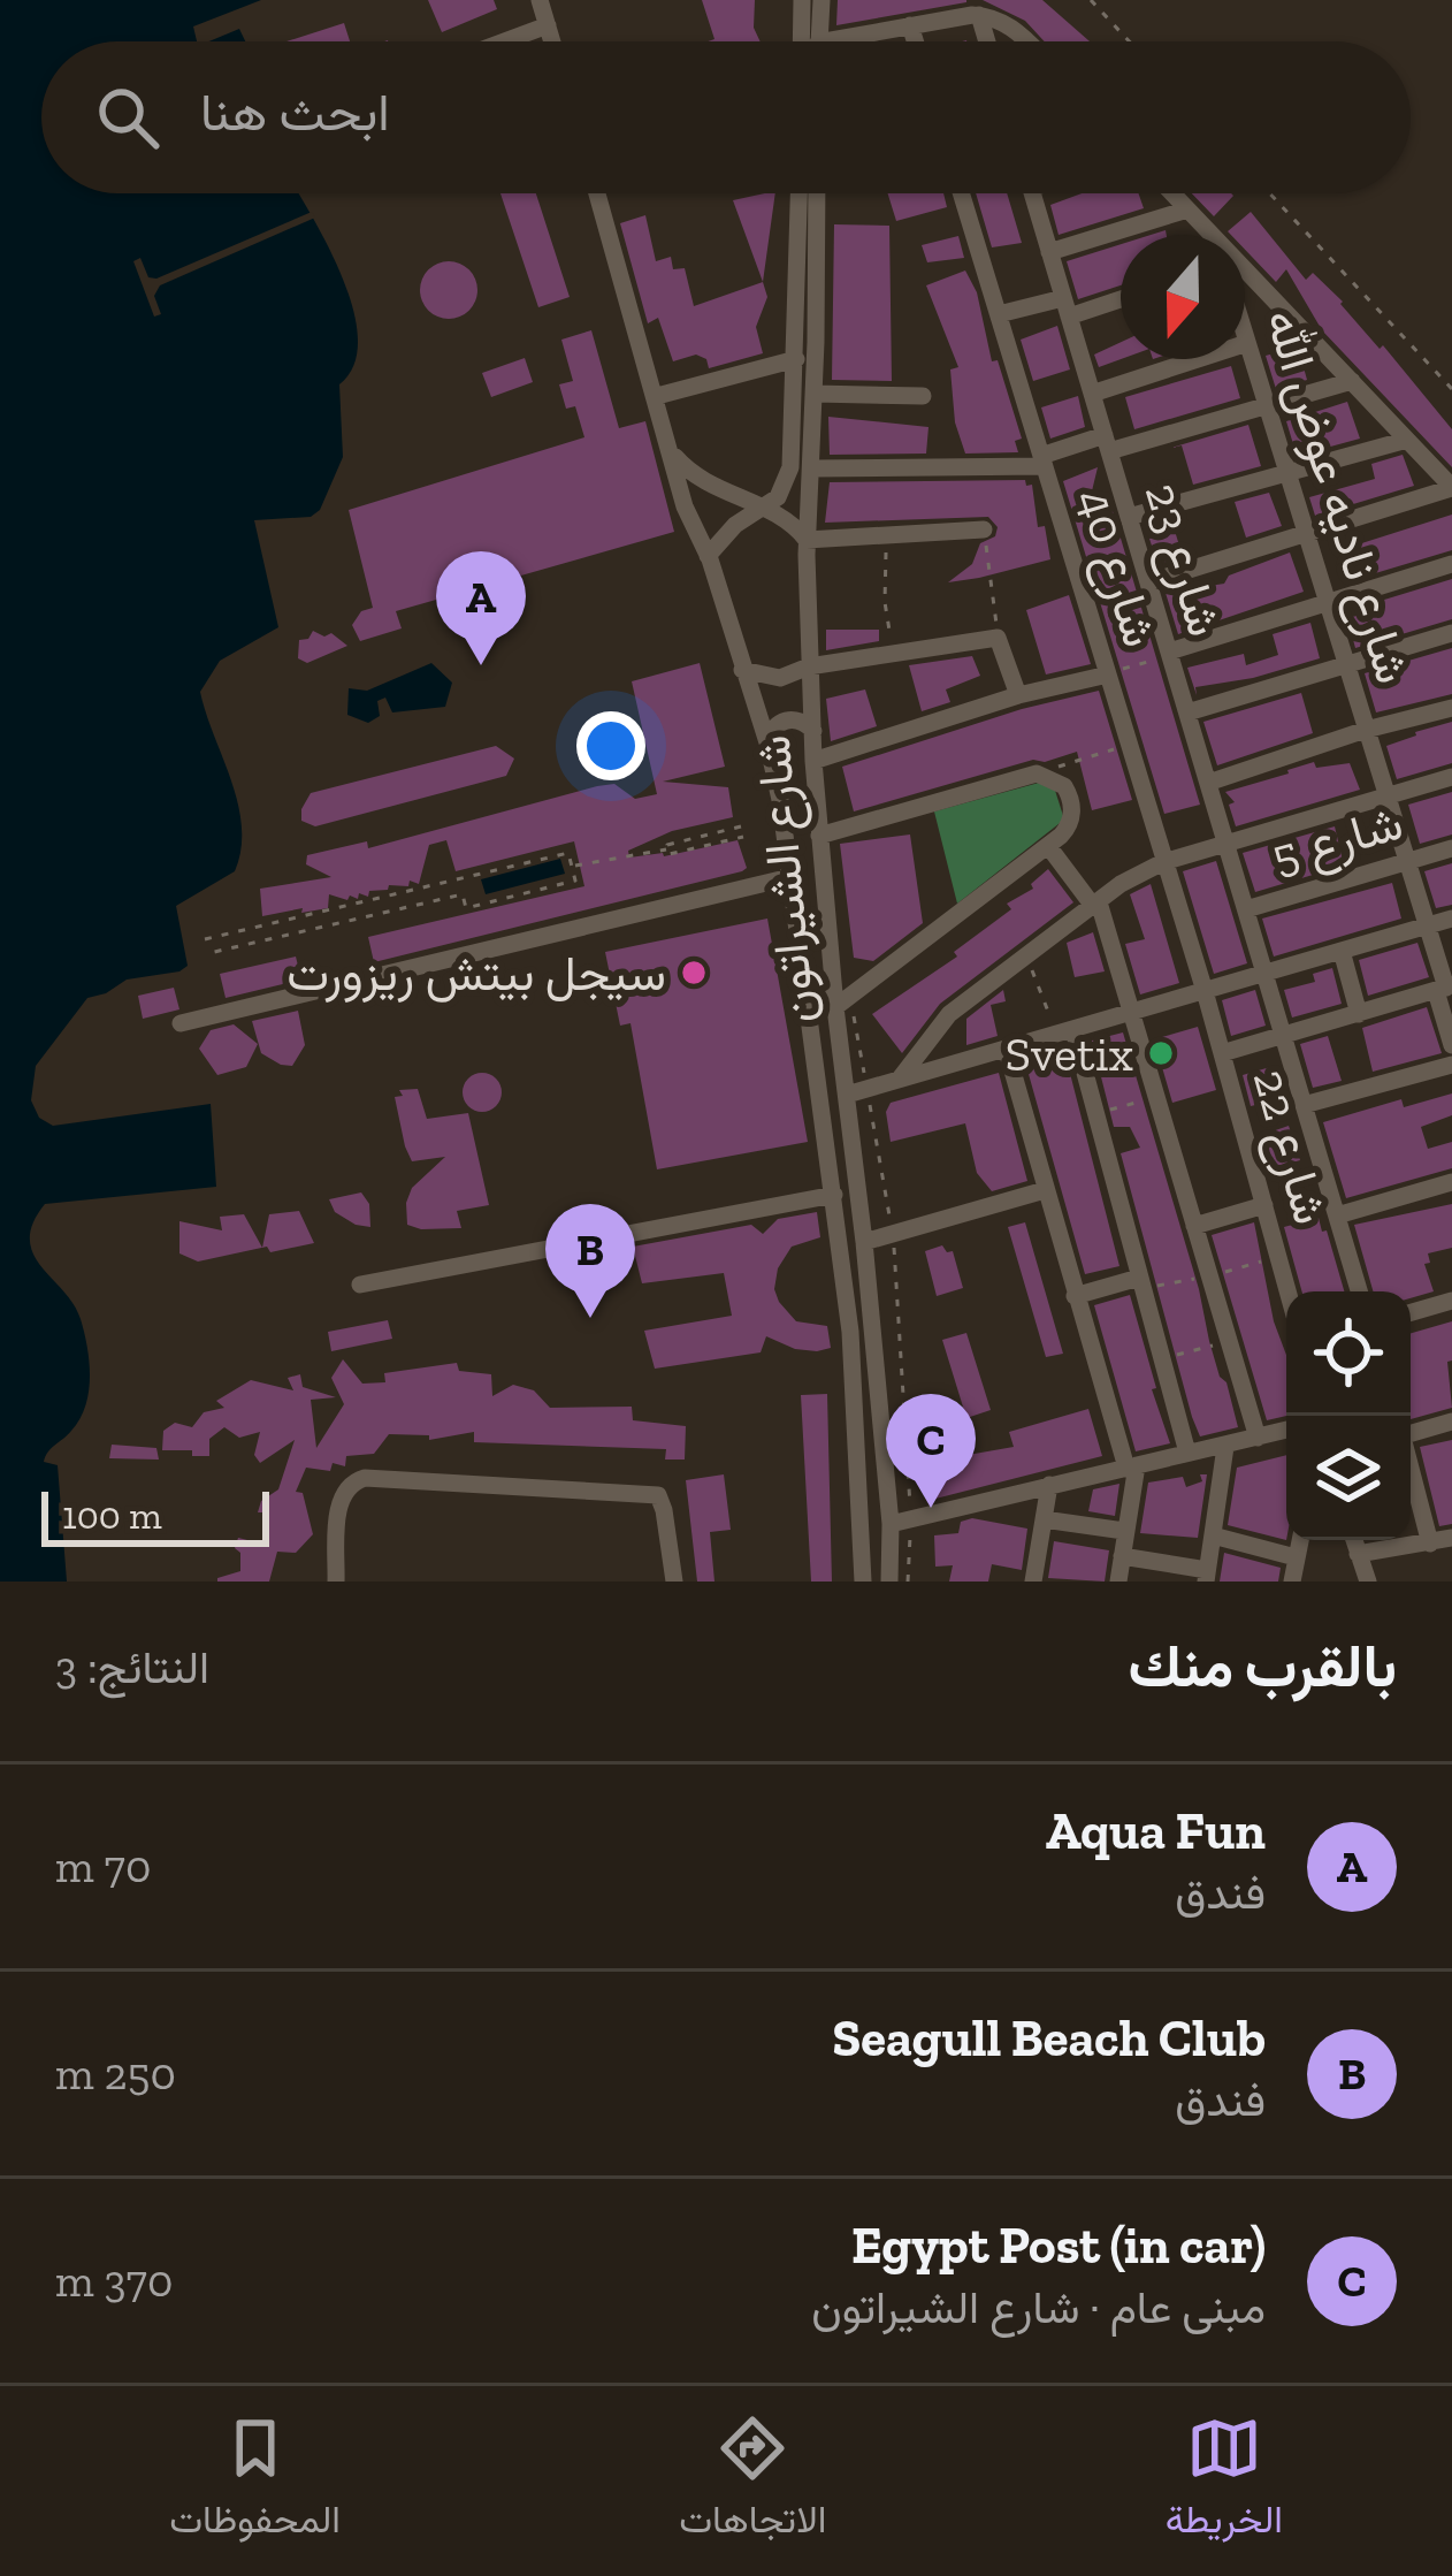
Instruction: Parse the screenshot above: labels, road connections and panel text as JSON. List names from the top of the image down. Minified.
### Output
{"streets":{"street":["شارع ناديه عوض الله","شارع 23","شارع 40","شارع 5","شارع الشيراتون","شارع 22"]},"crossings":[["شارع ناديه عوض الله","شارع 5"],["شارع 23","شارع 5"],["شارع 40","شارع 22"]],"places":["سيجل بيتش ريزورت","Svetix"],"scale_bar":"100 m","north":"bottom","page":{"search":"ابحث هنا","pins":["A","B","C"],"scale":"100 m","heading":["بالقرب منك","النتائج: 3"],"list":[{"mark":"A","name":"Aqua Fun","note":"فندق","value":"70 m"},{"mark":"B","name":"Seagull Beach Club","note":"فندق","value":"250 m"},{"mark":"C","name":"Egypt Post (in car)","note":"مبنى عام · شارع الشيراتون","value":"370 m"}],"nav":["الخريطة","الاتجاهات","المحفوظات"]}}
